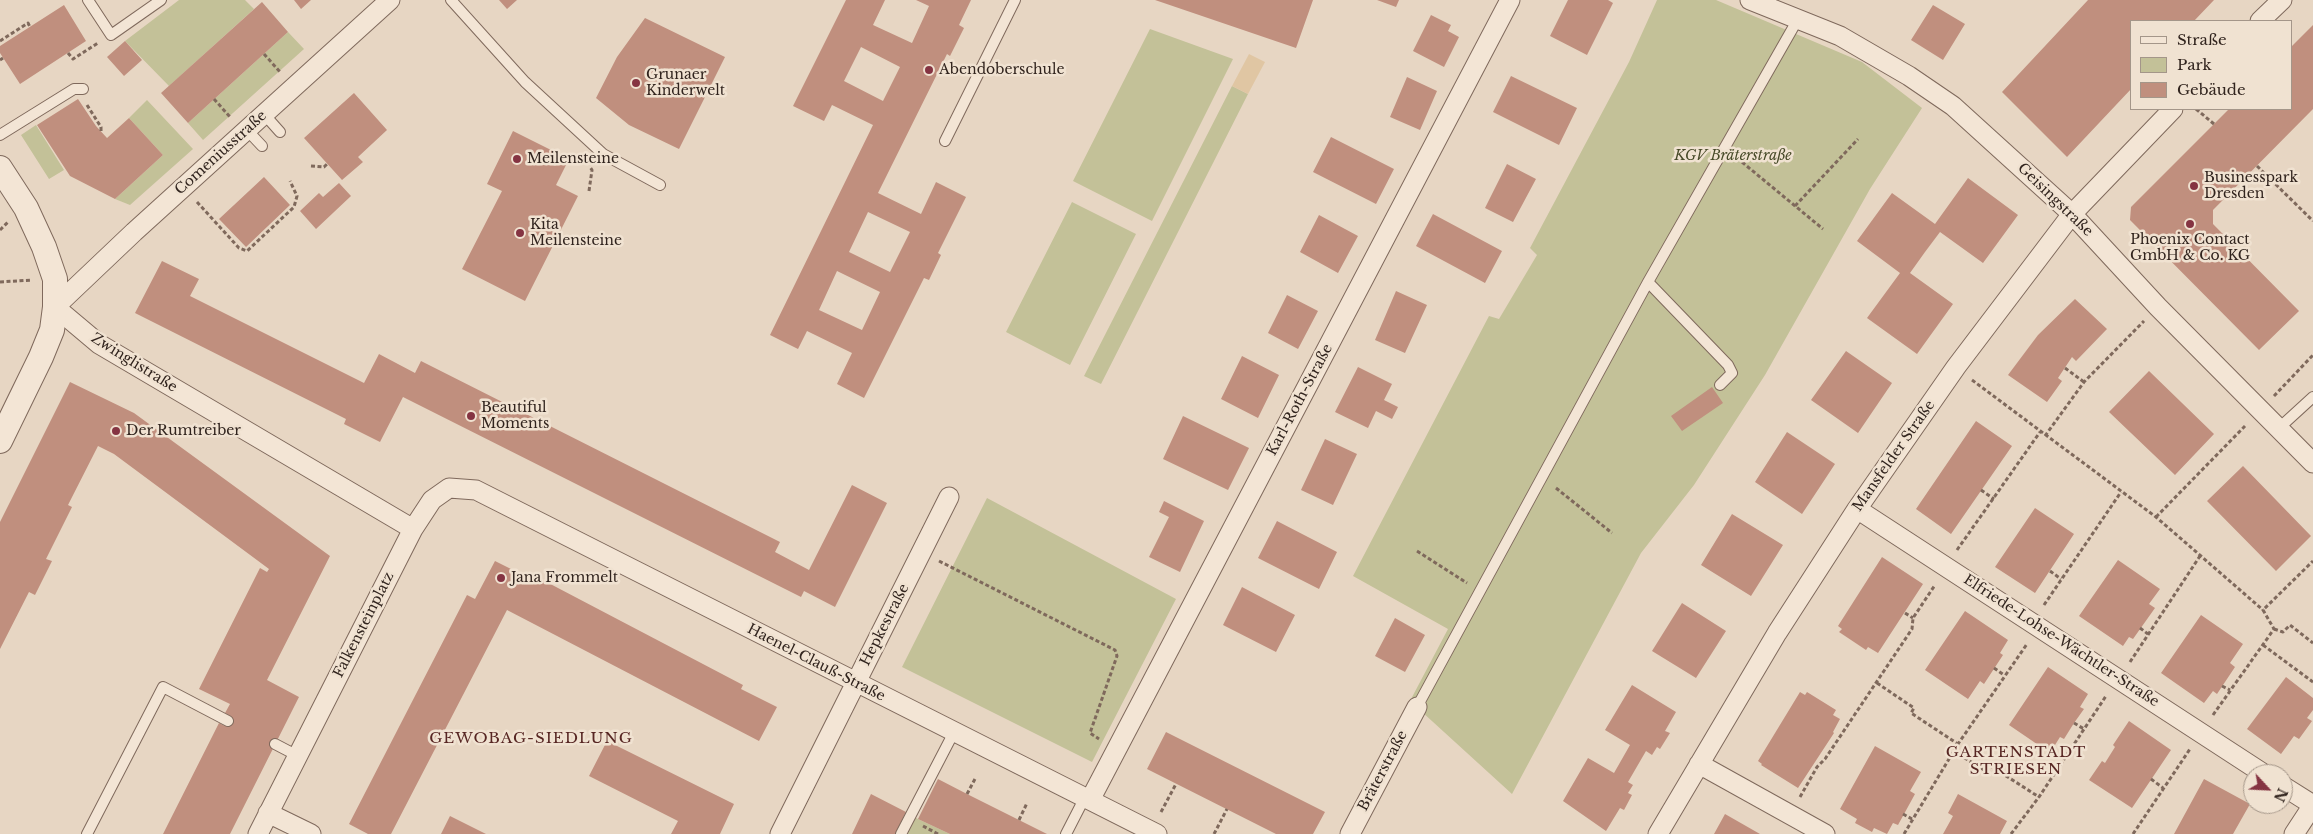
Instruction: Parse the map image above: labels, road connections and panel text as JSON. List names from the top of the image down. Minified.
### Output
{"streets":{"street":["Comeniusstraße","Geisingstraße","Zwinglistraße","Karl-Roth-Straße","Mansfelder Straße","Falkensteinplatz","Hepkestraße","Elfriede-Lohse-Wächtler-Straße","Haenel-Clauß-Straße","Bräterstraße"]},"crossings":[["Comeniusstraße","Zwinglistraße"],["Geisingstraße","Mansfelder Straße"],["Zwinglistraße","Falkensteinplatz"],["Karl-Roth-Straße","Haenel-Clauß-Straße"],["Mansfelder Straße","Elfriede-Lohse-Wächtler-Straße"],["Falkensteinplatz","Haenel-Clauß-Straße"],["Hepkestraße","Haenel-Clauß-Straße"]],"districts":["GEWOBAG-SIEDLUNG","GARTENSTADT STRIESEN"],"parks":["KGV Bräterstraße"],"places":["Abendoberschule","Grunaer Kinderwelt","Meilensteine","Businesspark Dresden","Phoenix Contact GmbH & Co. KG","Kita Meilensteine","Beautiful Moments","Der Rumtreiber","Jana Frommelt"],"legend":["Straße","Park","Gebäude"],"north":"bottom right"}
